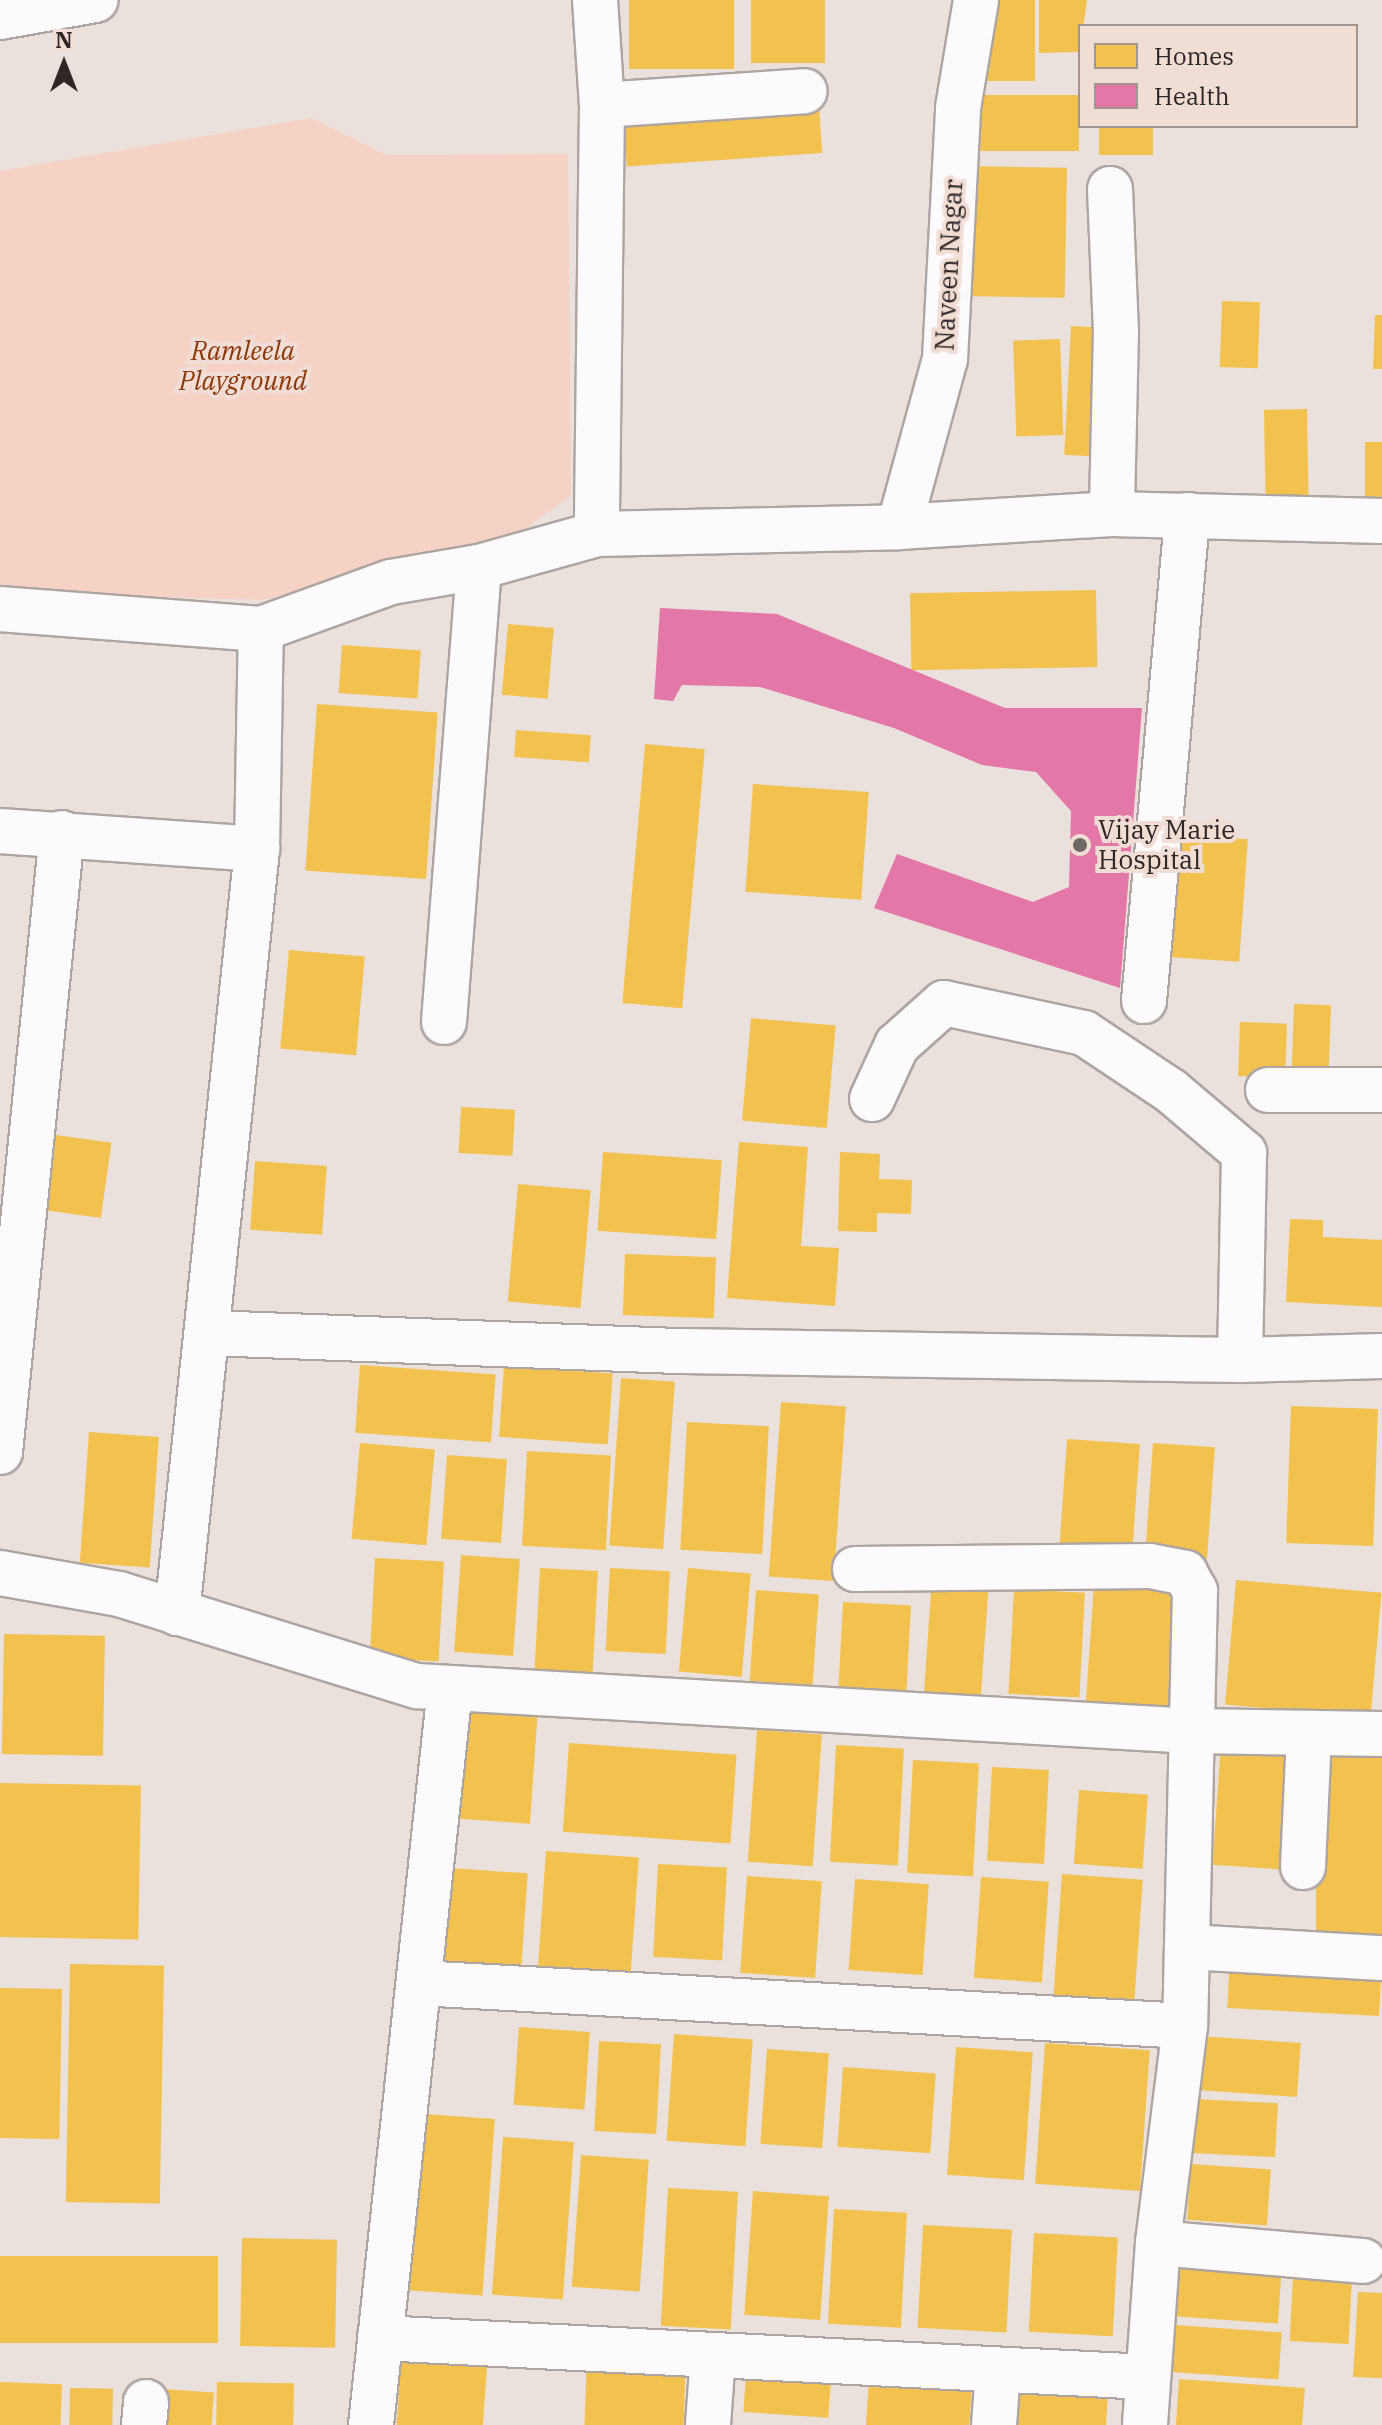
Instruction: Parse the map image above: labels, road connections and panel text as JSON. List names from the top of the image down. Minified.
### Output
{"streets":{"street":["Naveen Nagar"]},"parks":["Ramleela Playground"],"places":["Vijay Marie Hospital"],"legend":["Homes","Health"],"north":"top"}
